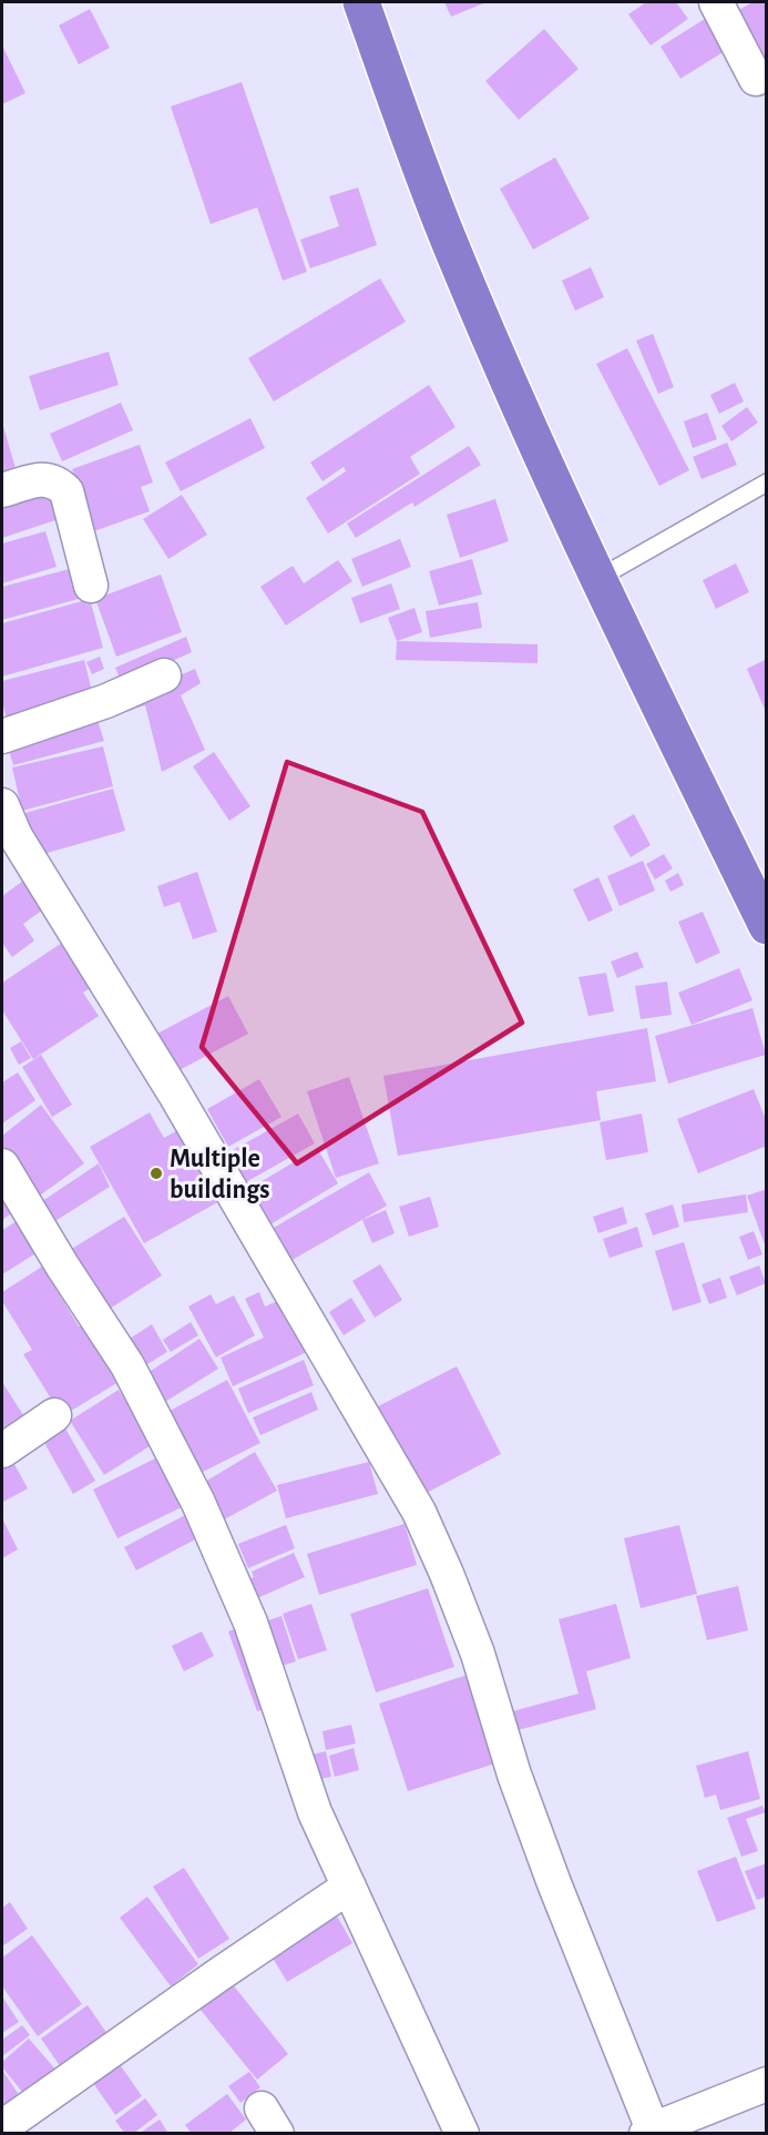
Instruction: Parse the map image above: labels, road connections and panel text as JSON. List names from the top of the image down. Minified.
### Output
{"places":["Multiple buildings"]}
